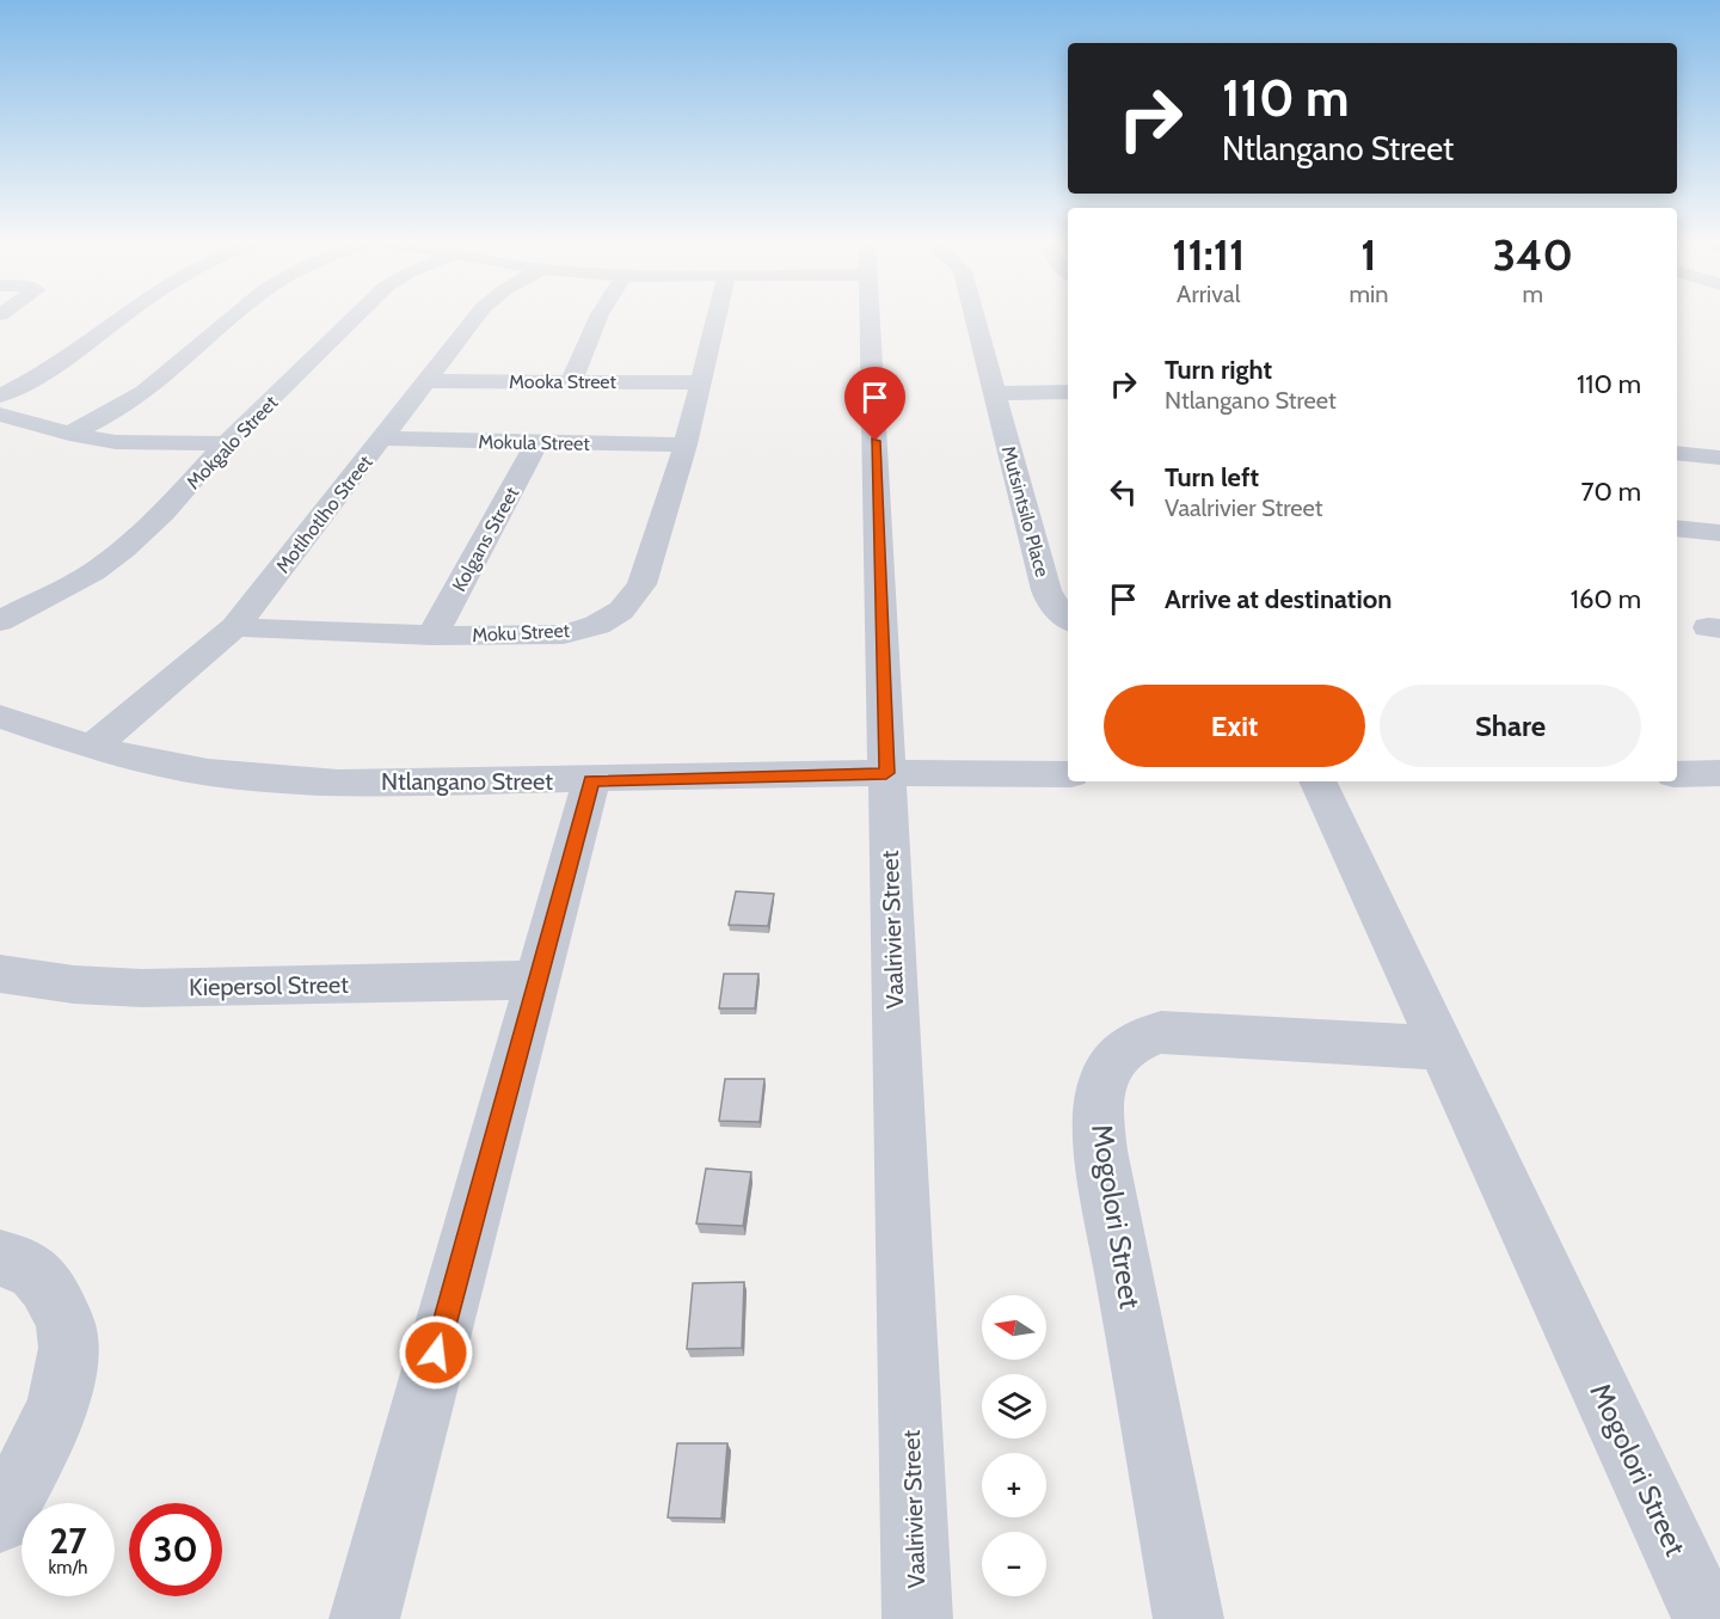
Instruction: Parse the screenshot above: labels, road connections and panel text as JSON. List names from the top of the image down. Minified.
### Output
{"streets":{"street":["Mooka Street","Mokgalo Street","Mokula Street","Mutsintsilo Place","Motlhotlho Street","Kolgans Street","Moku Street","Ntlangano Street","Vaalrivier Street","Kiepersol Street","Mogolori Street"]},"crossings":[["Mooka Street","Motlhotlho Street"],["Mooka Street","Moku Street"],["Mokula Street","Motlhotlho Street"],["Mokula Street","Kolgans Street"],["Mokula Street","Moku Street"],["Motlhotlho Street","Moku Street"],["Motlhotlho Street","Ntlangano Street"],["Kolgans Street","Moku Street"],["Ntlangano Street","Vaalrivier Street"]],"north":"left","page":{"turn":["110 m","Ntlangano Street"],"eta":["11:11","Arrival","1","min","340","m"],"list":[{"name":"Turn right","note":"Ntlangano Street","value":"110 m"},{"name":"Turn left","note":"Vaalrivier Street","value":"70 m"},{"name":"Arrive at destination","value":"160 m"}],"buttons":["Exit","Share"],"map_buttons":["+","−"],"speed":"27 km/h","limit":"30"}}
